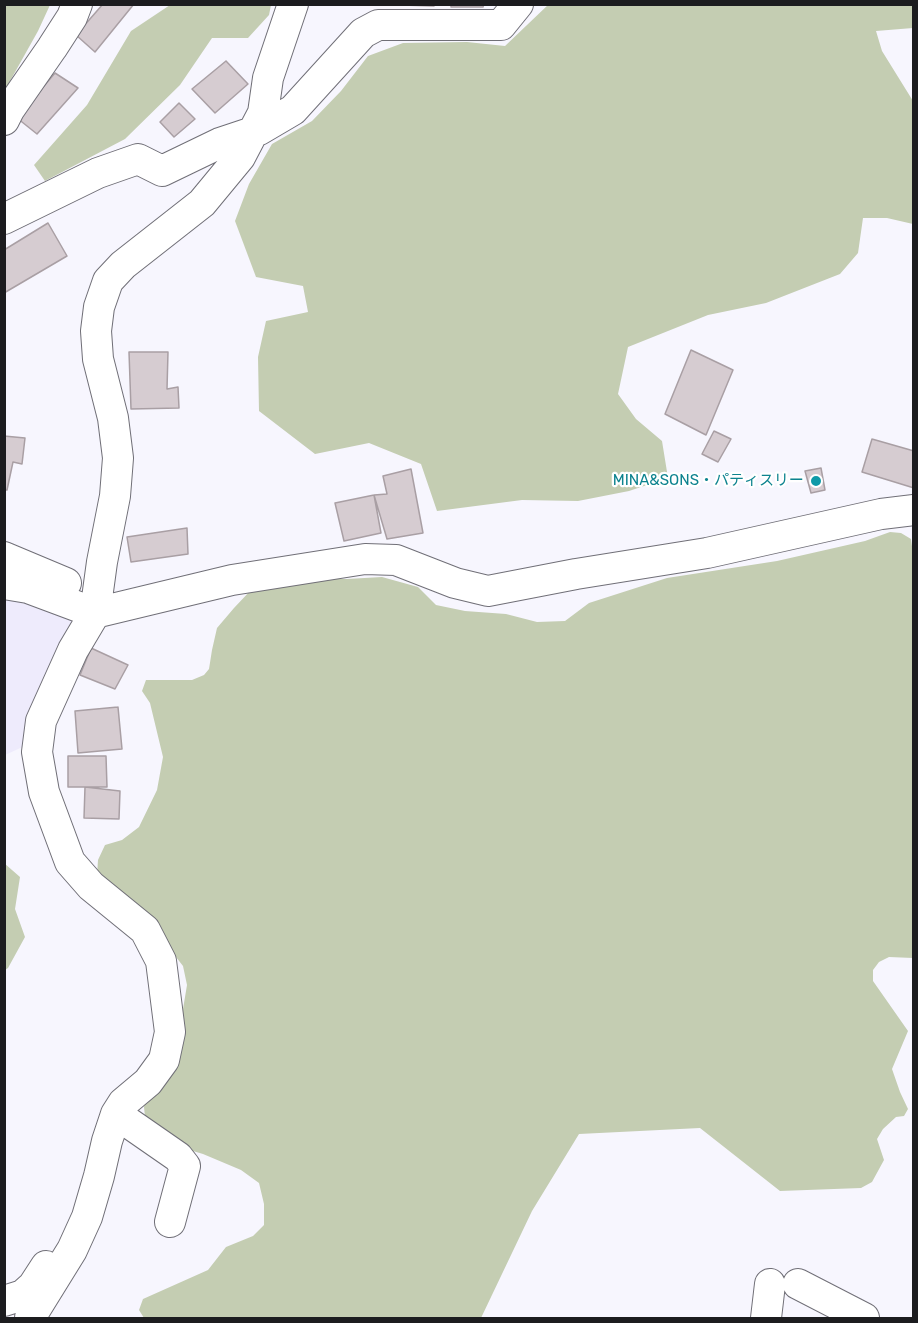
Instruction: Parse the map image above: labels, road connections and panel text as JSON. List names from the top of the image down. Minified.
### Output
{"places":["MINA&SONS・パティスリー"]}
